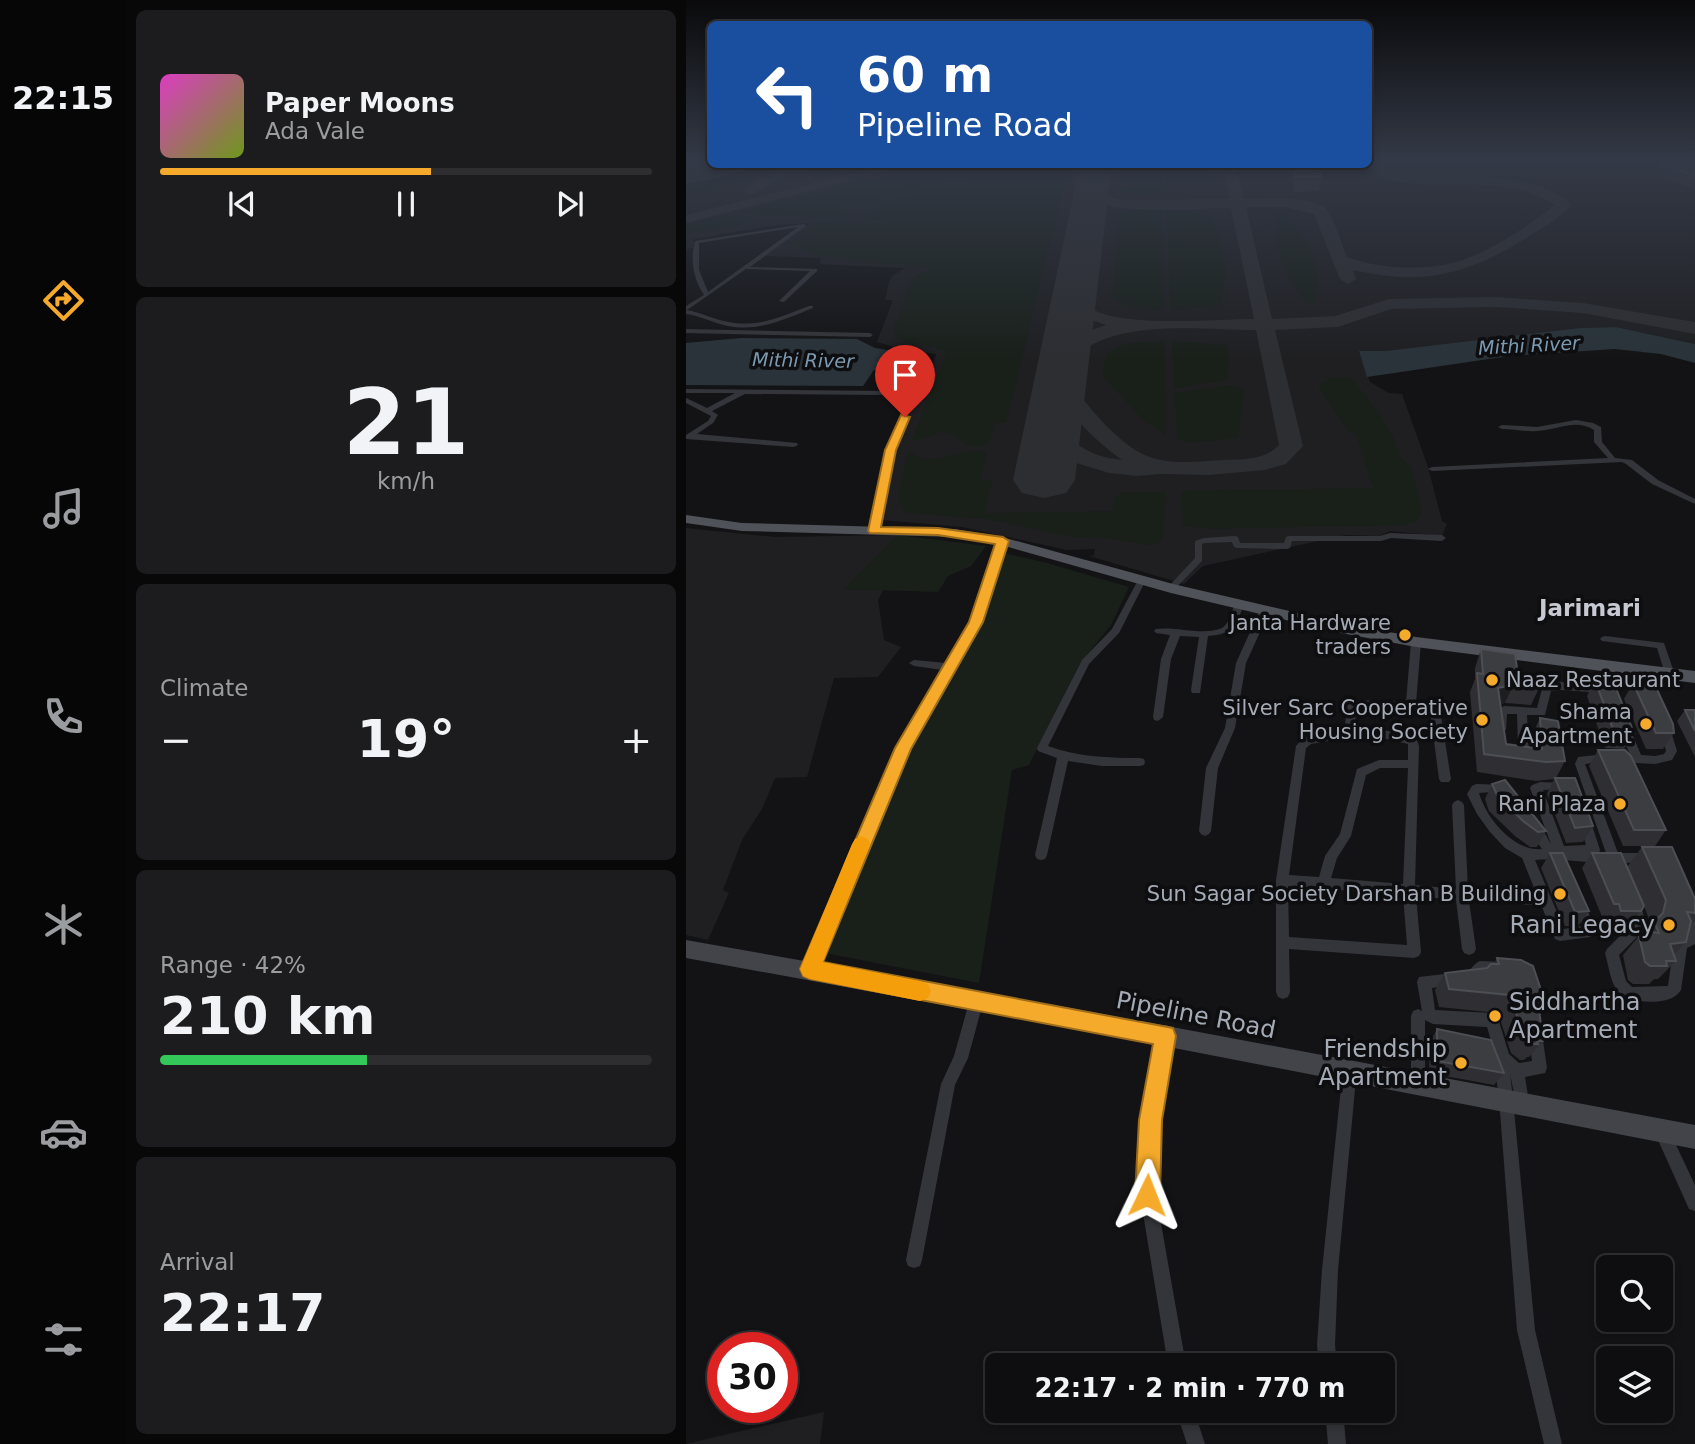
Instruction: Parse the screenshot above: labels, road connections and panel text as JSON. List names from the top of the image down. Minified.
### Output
{"streets":{"street":["Pipeline Road"]},"districts":["Jarimari"],"water":["Mithi River"],"places":["Janta Hardware traders","Naaz Restaurant","Silver Sarc Cooperative Housing Society","Shama Apartment","Rani Plaza","Sun Sagar Society Darshan B Building","Rani Legacy","Siddhartha Apartment","Friendship Apartment"],"page":{"tabs":"22:15","turn":["60 m","Pipeline Road"],"song":["Paper Moons","Ada Vale"],"tile":[["21","km/h"],"Climate",["Range · 42%","210 km"],["Arrival","22:17"]],"heat":["−","19°","+"],"limit":"30","trip":"22:17 · 2 min · 770 m"}}
